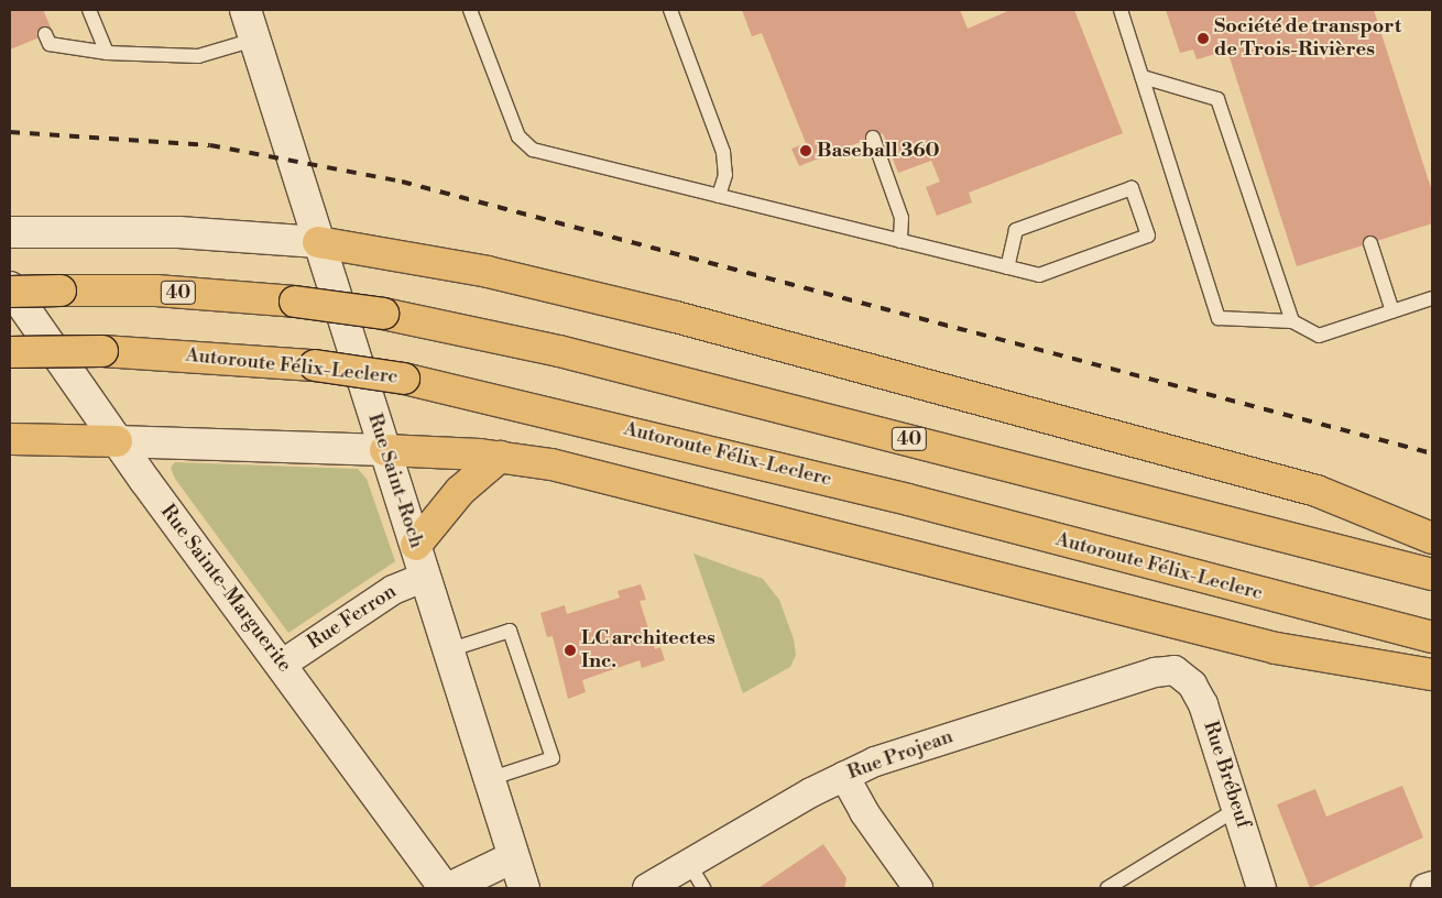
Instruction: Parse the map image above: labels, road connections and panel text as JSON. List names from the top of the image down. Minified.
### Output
{"streets":{"highway":["40","Autoroute Félix-Leclerc"],"main road":["Rue Saint-Roch","Rue Sainte-Marguerite"],"street":["Rue Ferron","Rue Projean","Rue Brébeuf"]},"crossings":[["Rue Saint-Roch","Rue Ferron"],["Rue Sainte-Marguerite","Rue Ferron"],["Rue Projean","Rue Brébeuf"]],"places":["Société de transport de Trois-Rivières","Baseball 360","LC architectes Inc."]}
